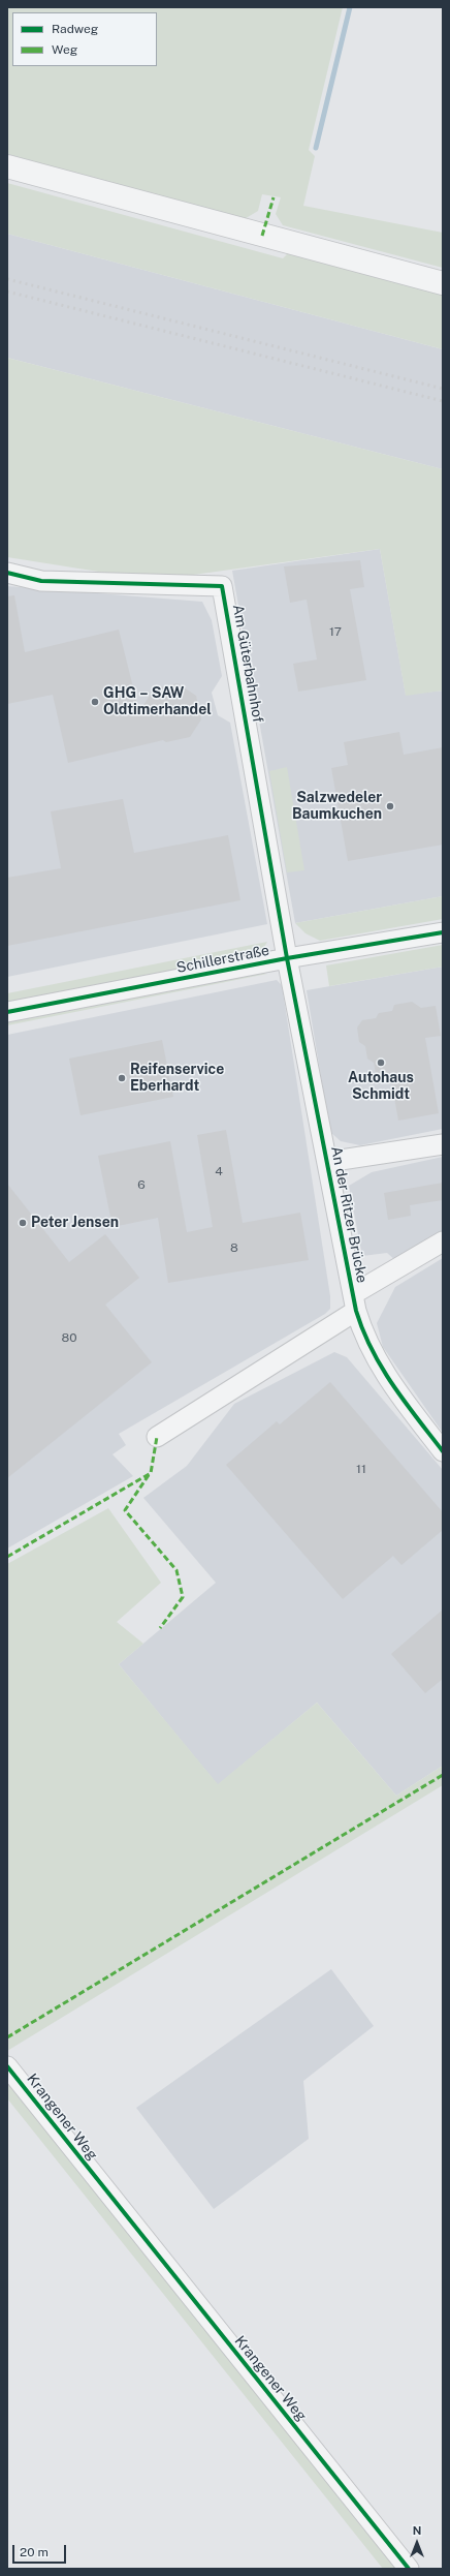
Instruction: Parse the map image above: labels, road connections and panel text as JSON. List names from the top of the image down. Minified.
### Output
{"streets":{"street":["Am Güterbahnhof","Schillerstraße","An der Ritzer Brücke","Krangener Weg"]},"crossings":[["Am Güterbahnhof","Schillerstraße"],["Am Güterbahnhof","An der Ritzer Brücke"],["Schillerstraße","An der Ritzer Brücke"]],"places":["GHG – SAW Oldtimerhandel","Salzwedeler Baumkuchen","Autohaus Schmidt","Reifenservice Eberhardt","Peter Jensen"],"house_numbers":["17","4","6","8","80","11"],"legend":["Radweg","Weg"],"scale_bar":"20 m","north":"top"}
